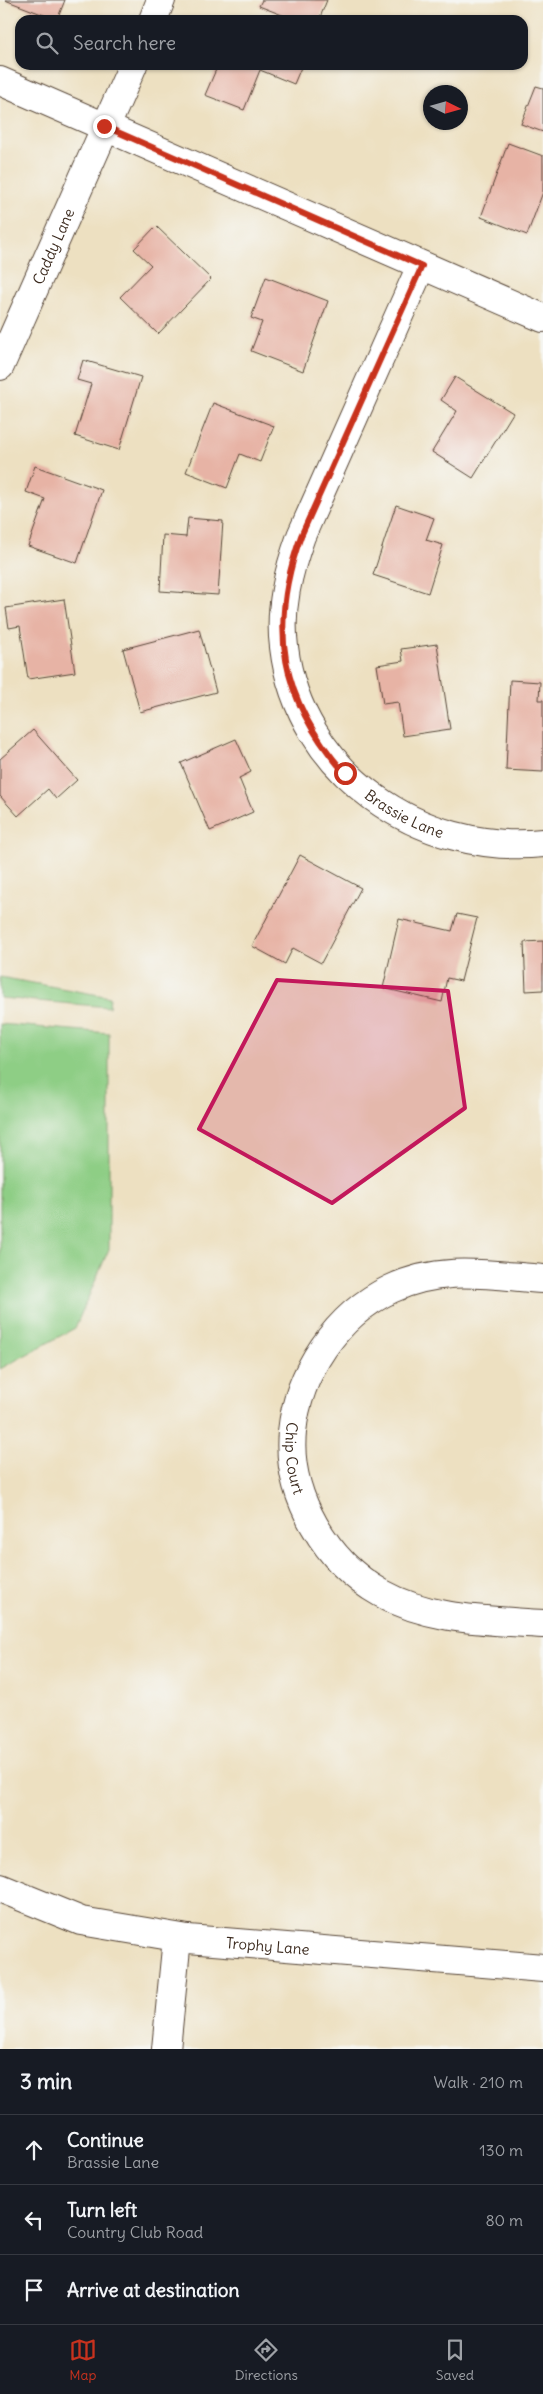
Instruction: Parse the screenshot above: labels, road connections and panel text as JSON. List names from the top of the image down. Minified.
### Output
{"streets":{"street":["Caddy Lane","Brassie Lane","Chip Court","Trophy Lane"]},"north":"right","page":{"search":"Search here","heading":["3 min","Walk · 210 m"],"list":[["Continue","Brassie Lane","130 m"],["Turn left","Country Club Road","80 m"],"Arrive at destination"],"nav":["Map","Directions","Saved"]}}
